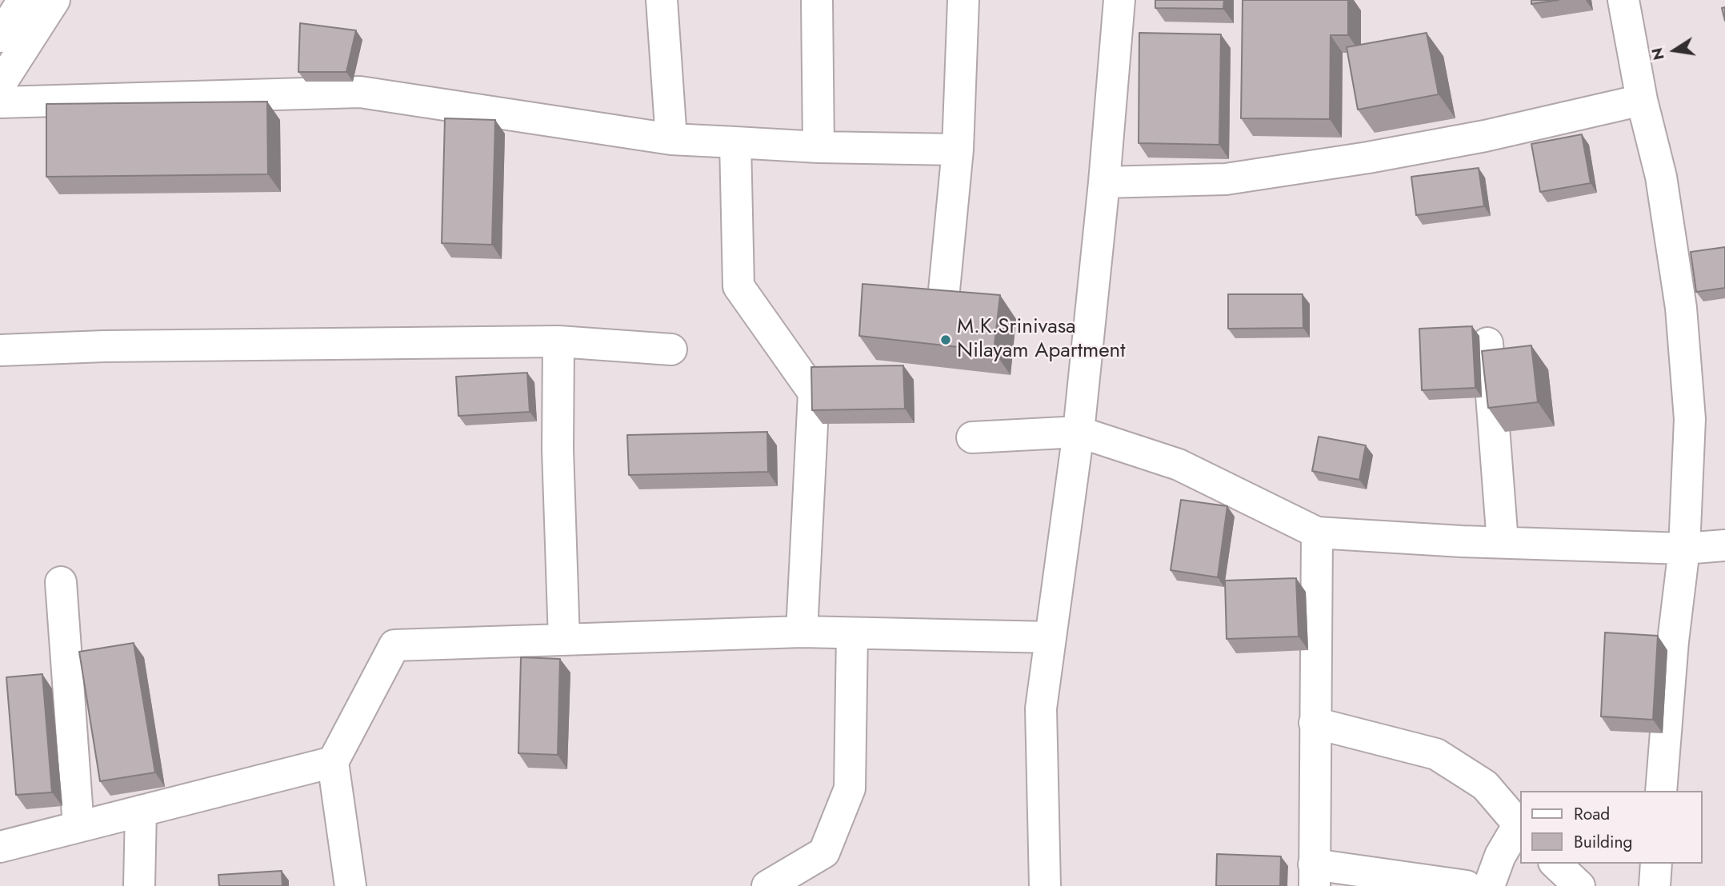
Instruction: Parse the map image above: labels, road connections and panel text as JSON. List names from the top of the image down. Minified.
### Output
{"places":["M.K.Srinivasa Nilayam Apartment"],"legend":["Road","Building"],"north":"left"}
